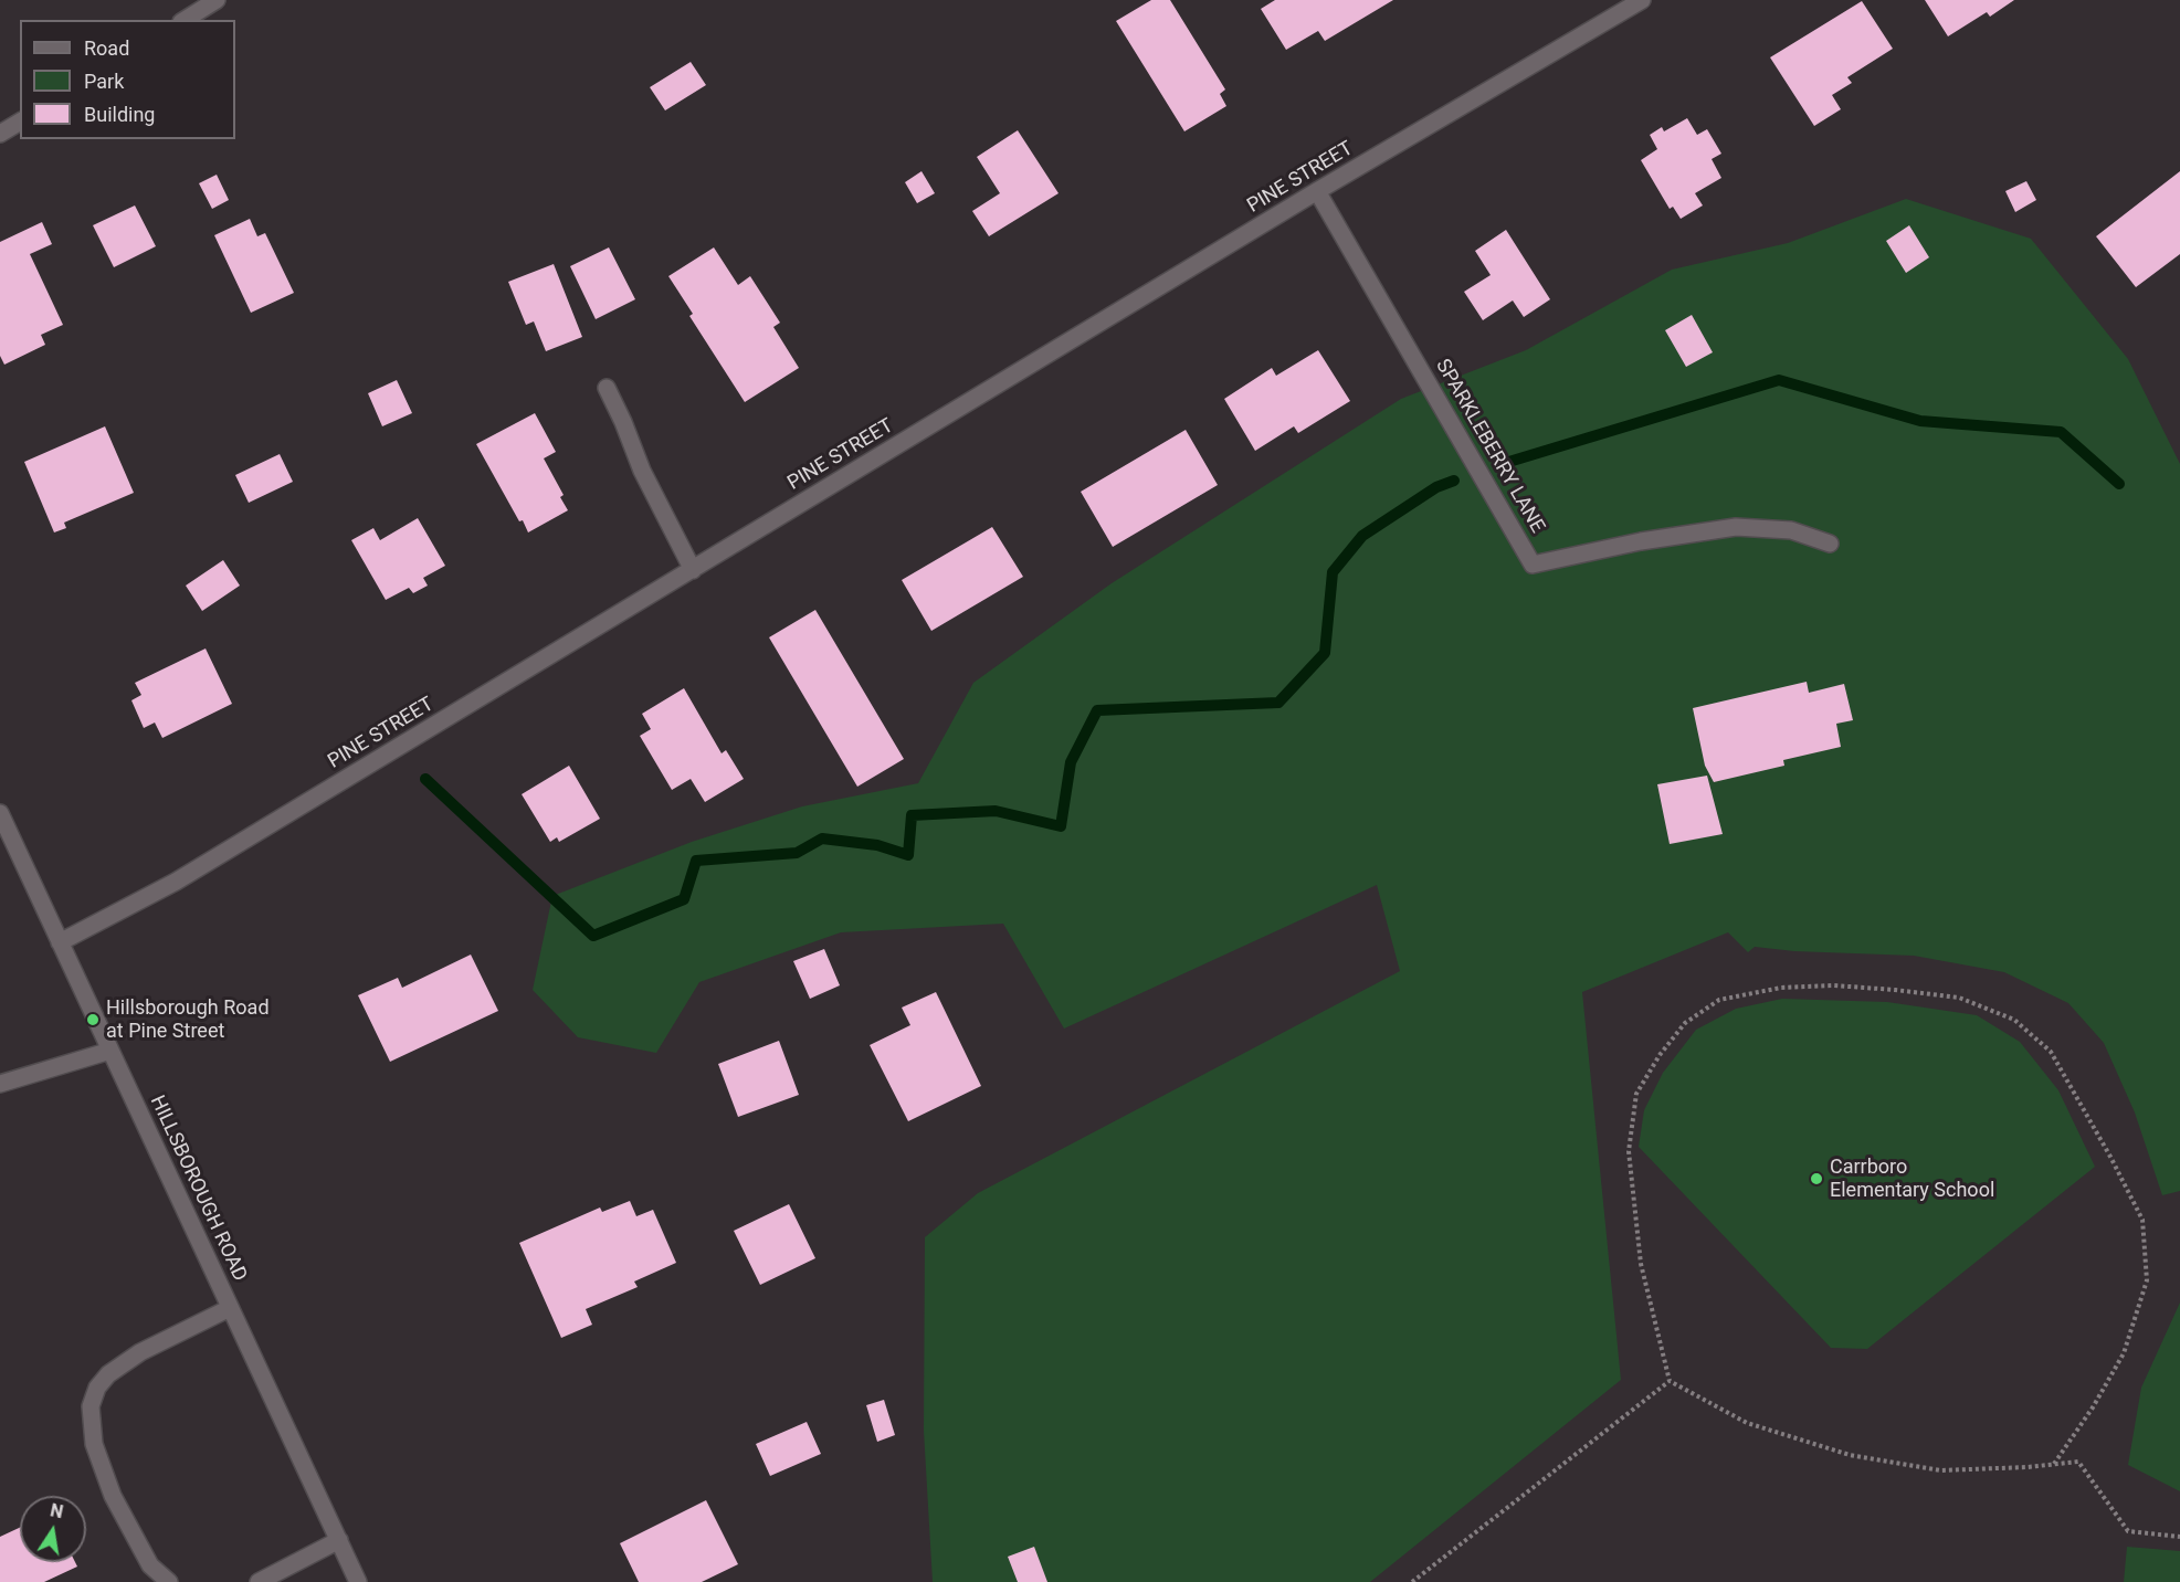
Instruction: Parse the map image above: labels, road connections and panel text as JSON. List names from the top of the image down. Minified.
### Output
{"streets":{"street":["PINE STREET","SPARKLEBERRY LANE","HILLSBOROUGH ROAD"]},"crossings":[["PINE STREET","SPARKLEBERRY LANE"],["PINE STREET","HILLSBOROUGH ROAD"]],"places":["Hillsborough Road at Pine Street","Carrboro Elementary School"],"legend":["Road","Park","Building"],"north":"top"}
